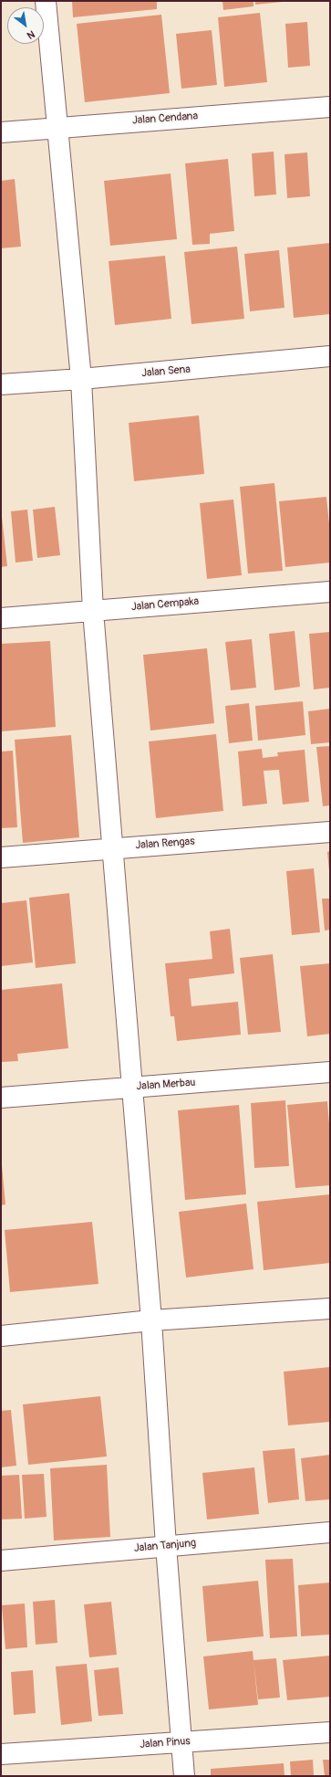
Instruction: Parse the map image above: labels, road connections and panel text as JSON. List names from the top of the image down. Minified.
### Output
{"streets":{"street":["Jalan Cendana","Jalan Sena","Jalan Cempaka","Jalan Rengas","Jalan Merbau","Jalan Tanjung","Jalan Pinus"]},"north":"bottom right"}
